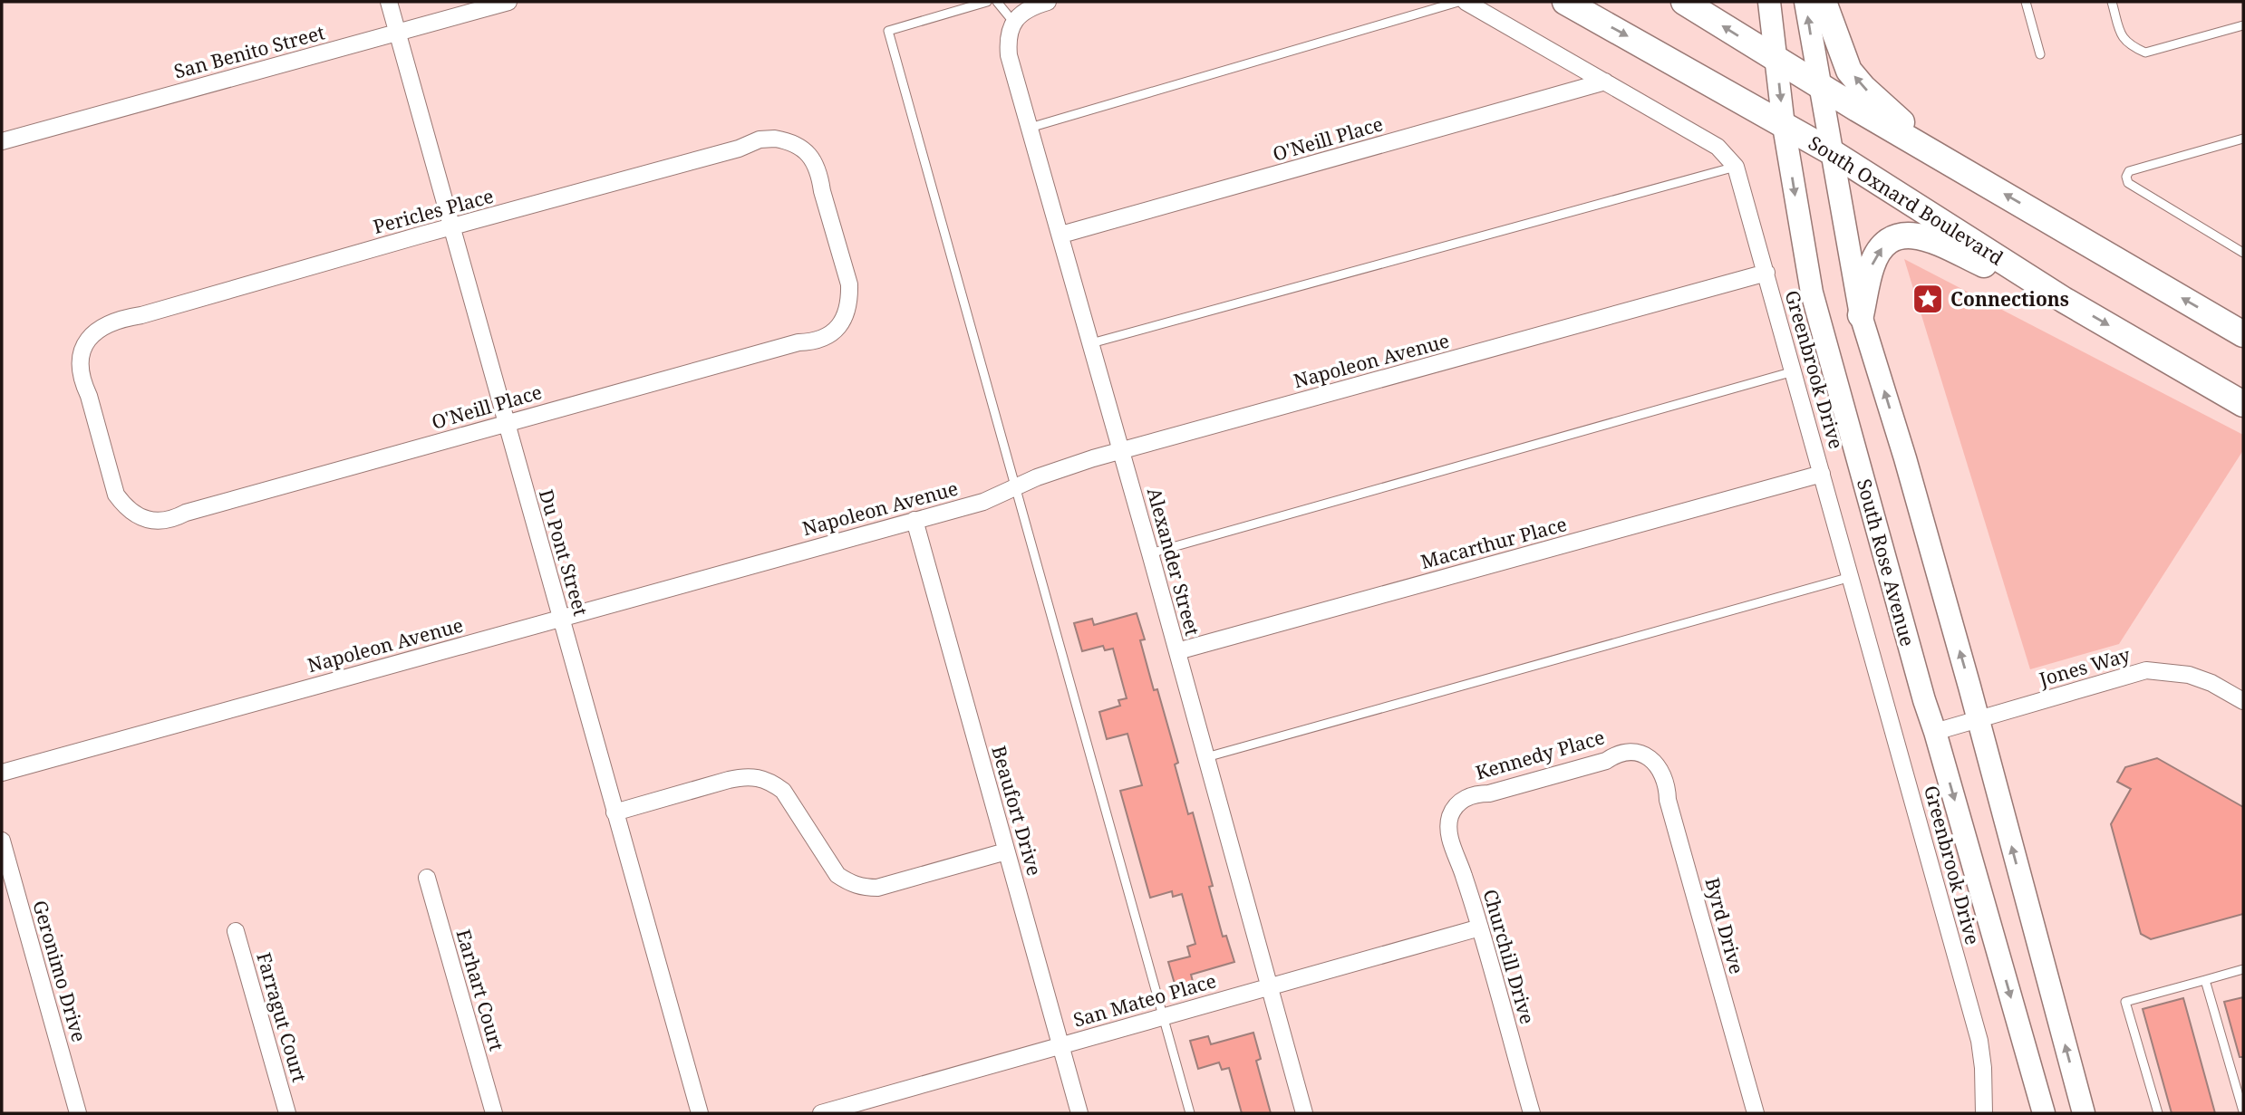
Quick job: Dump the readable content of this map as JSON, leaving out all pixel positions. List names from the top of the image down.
{
  "streets": {
    "main road": ["South Oxnard Boulevard", "South Rose Avenue"],
    "street": [
      "San Benito Street",
      "O'Neill Place",
      "Pericles Place",
      "Napoleon Avenue",
      "Greenbrook Drive",
      "Macarthur Place",
      "Du Pont Street",
      "Alexander Street",
      "Jones Way",
      "Kennedy Place",
      "Beaufort Drive",
      "Byrd Drive",
      "Churchill Drive",
      "Geronimo Drive",
      "Earhart Court",
      "San Mateo Place",
      "Farragut Court"
    ]
  },
  "crossings": [
    ["San Benito Street", "Du Pont Street"],
    ["O'Neill Place", "Pericles Place"],
    ["O'Neill Place", "Greenbrook Drive"],
    ["O'Neill Place", "Du Pont Street"],
    ["O'Neill Place", "Alexander Street"],
    ["South Oxnard Boulevard", "South Rose Avenue"],
    ["Pericles Place", "Du Pont Street"],
    ["Napoleon Avenue", "Greenbrook Drive"],
    ["Napoleon Avenue", "Du Pont Street"],
    ["Napoleon Avenue", "Alexander Street"],
    ["Napoleon Avenue", "Beaufort Drive"],
    ["Greenbrook Drive", "Macarthur Place"],
    ["Macarthur Place", "Alexander Street"],
    ["Alexander Street", "San Mateo Place"],
    ["South Rose Avenue", "Jones Way"],
    ["Kennedy Place", "Byrd Drive"],
    ["Kennedy Place", "Churchill Drive"],
    ["Beaufort Drive", "San Mateo Place"],
    ["Churchill Drive", "San Mateo Place"]
  ],
  "places": {
    "place": ["Connections"]
  }
}
